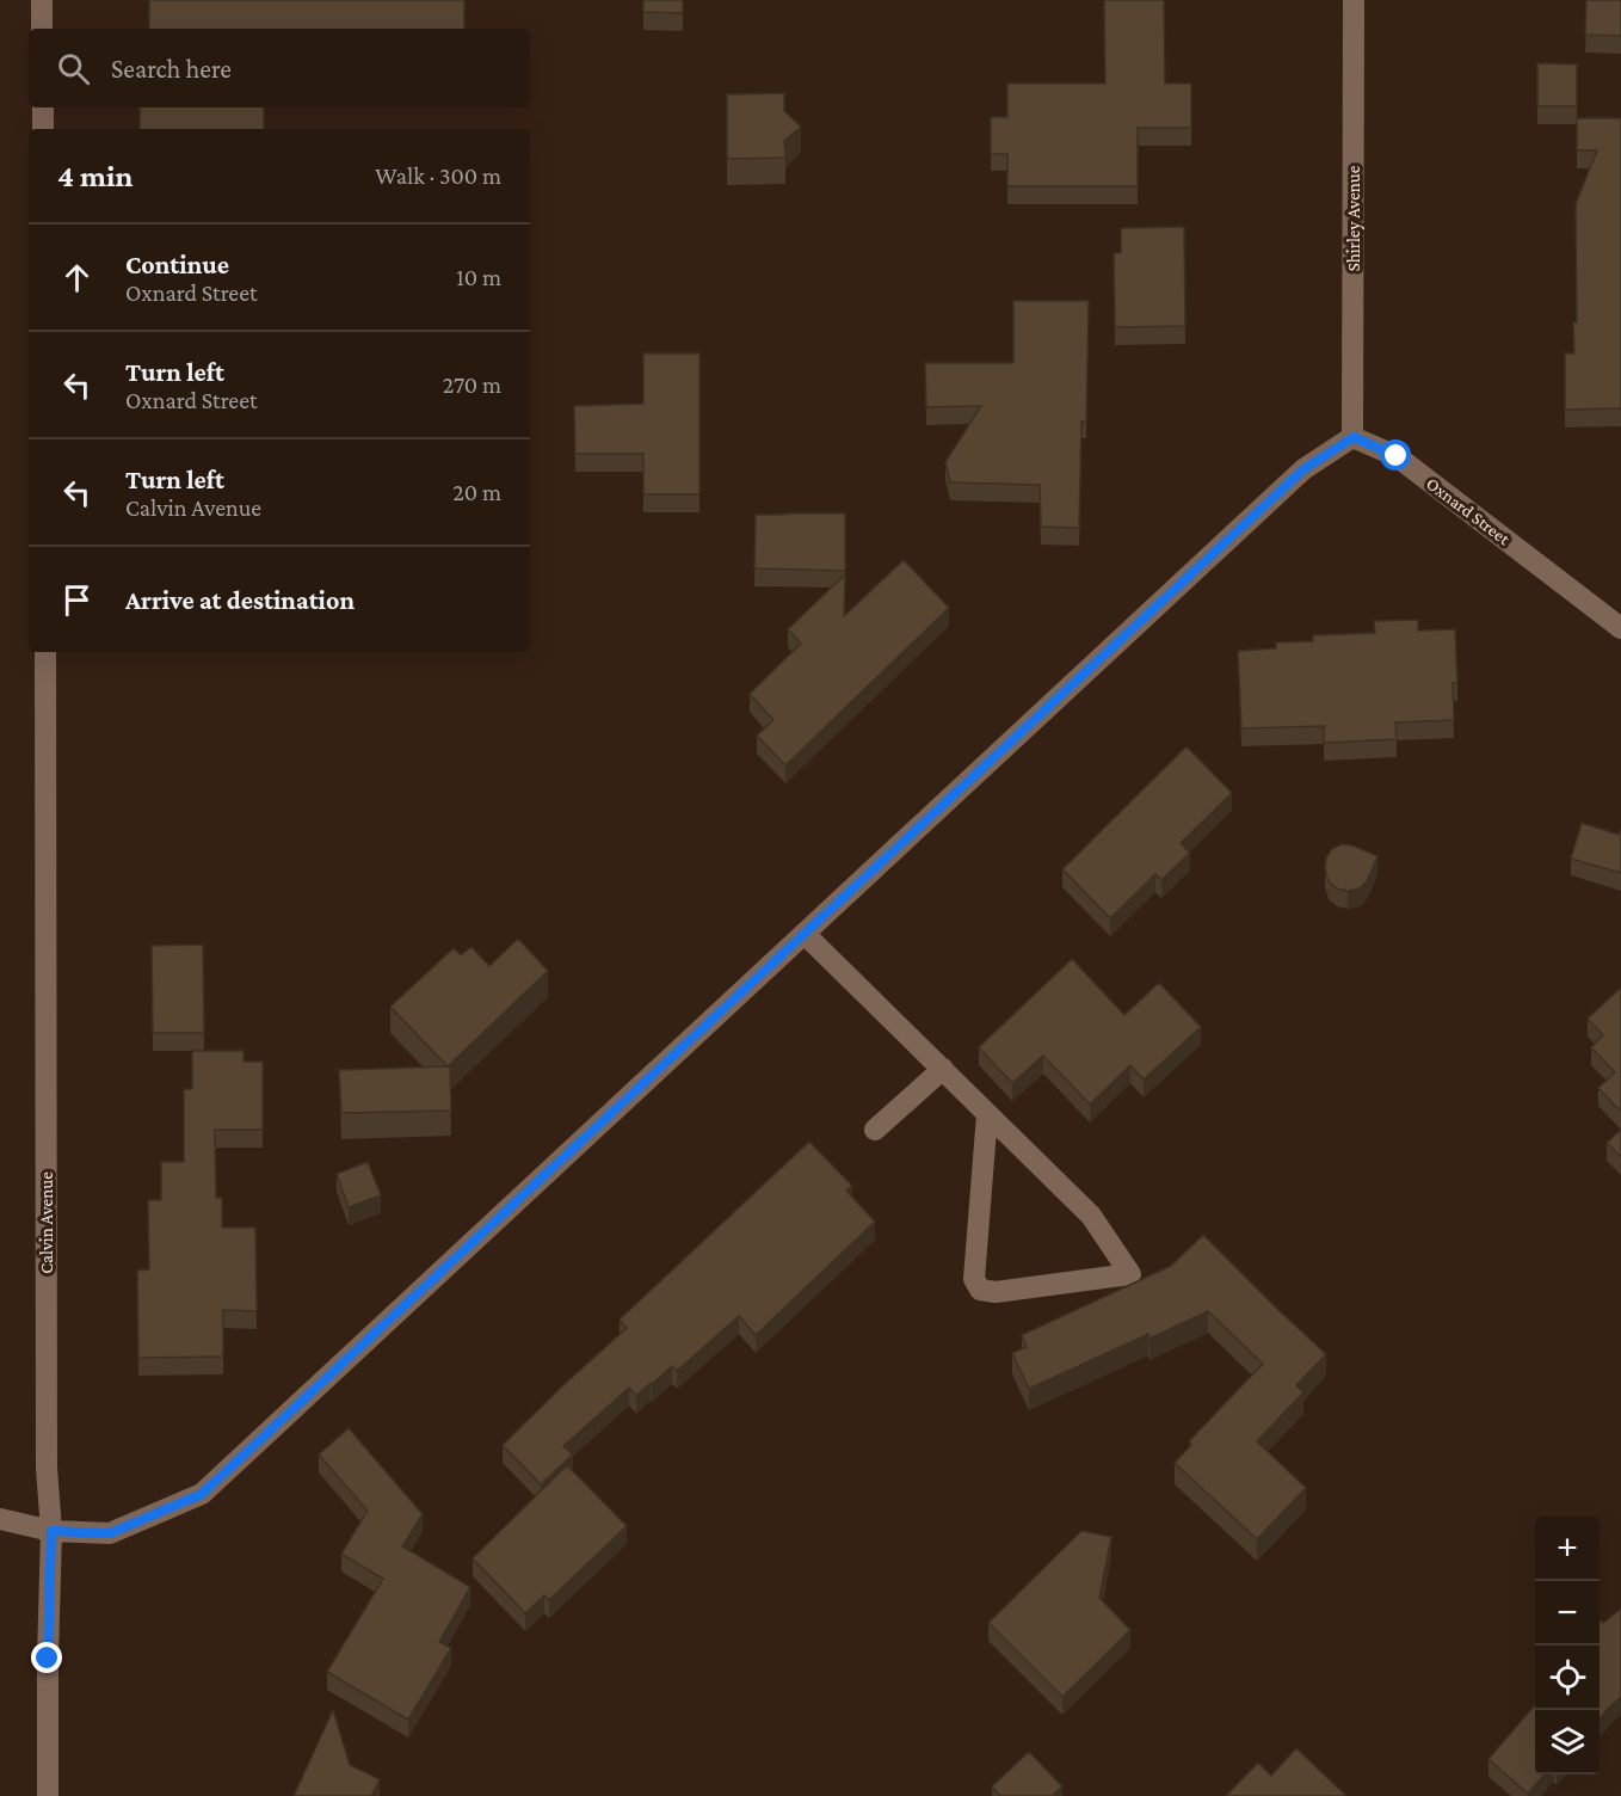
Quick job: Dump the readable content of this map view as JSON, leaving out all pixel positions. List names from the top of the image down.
{
  "streets": {
    "street": ["Shirley Avenue", "Oxnard Street", "Calvin Avenue"]
  },
  "crossings": [
    ["Shirley Avenue", "Oxnard Street"]
  ],
  "page": {
    "search": "Search here",
    "heading": ["4 min", "Walk · 300 m"],
    "list": [
      ["Continue", "Oxnard Street", "10 m"],
      ["Turn left", "Oxnard Street", "270 m"],
      ["Turn left", "Calvin Avenue", "20 m"],
      "Arrive at destination"
    ],
    "map_buttons": ["+", "−"]
  }
}
